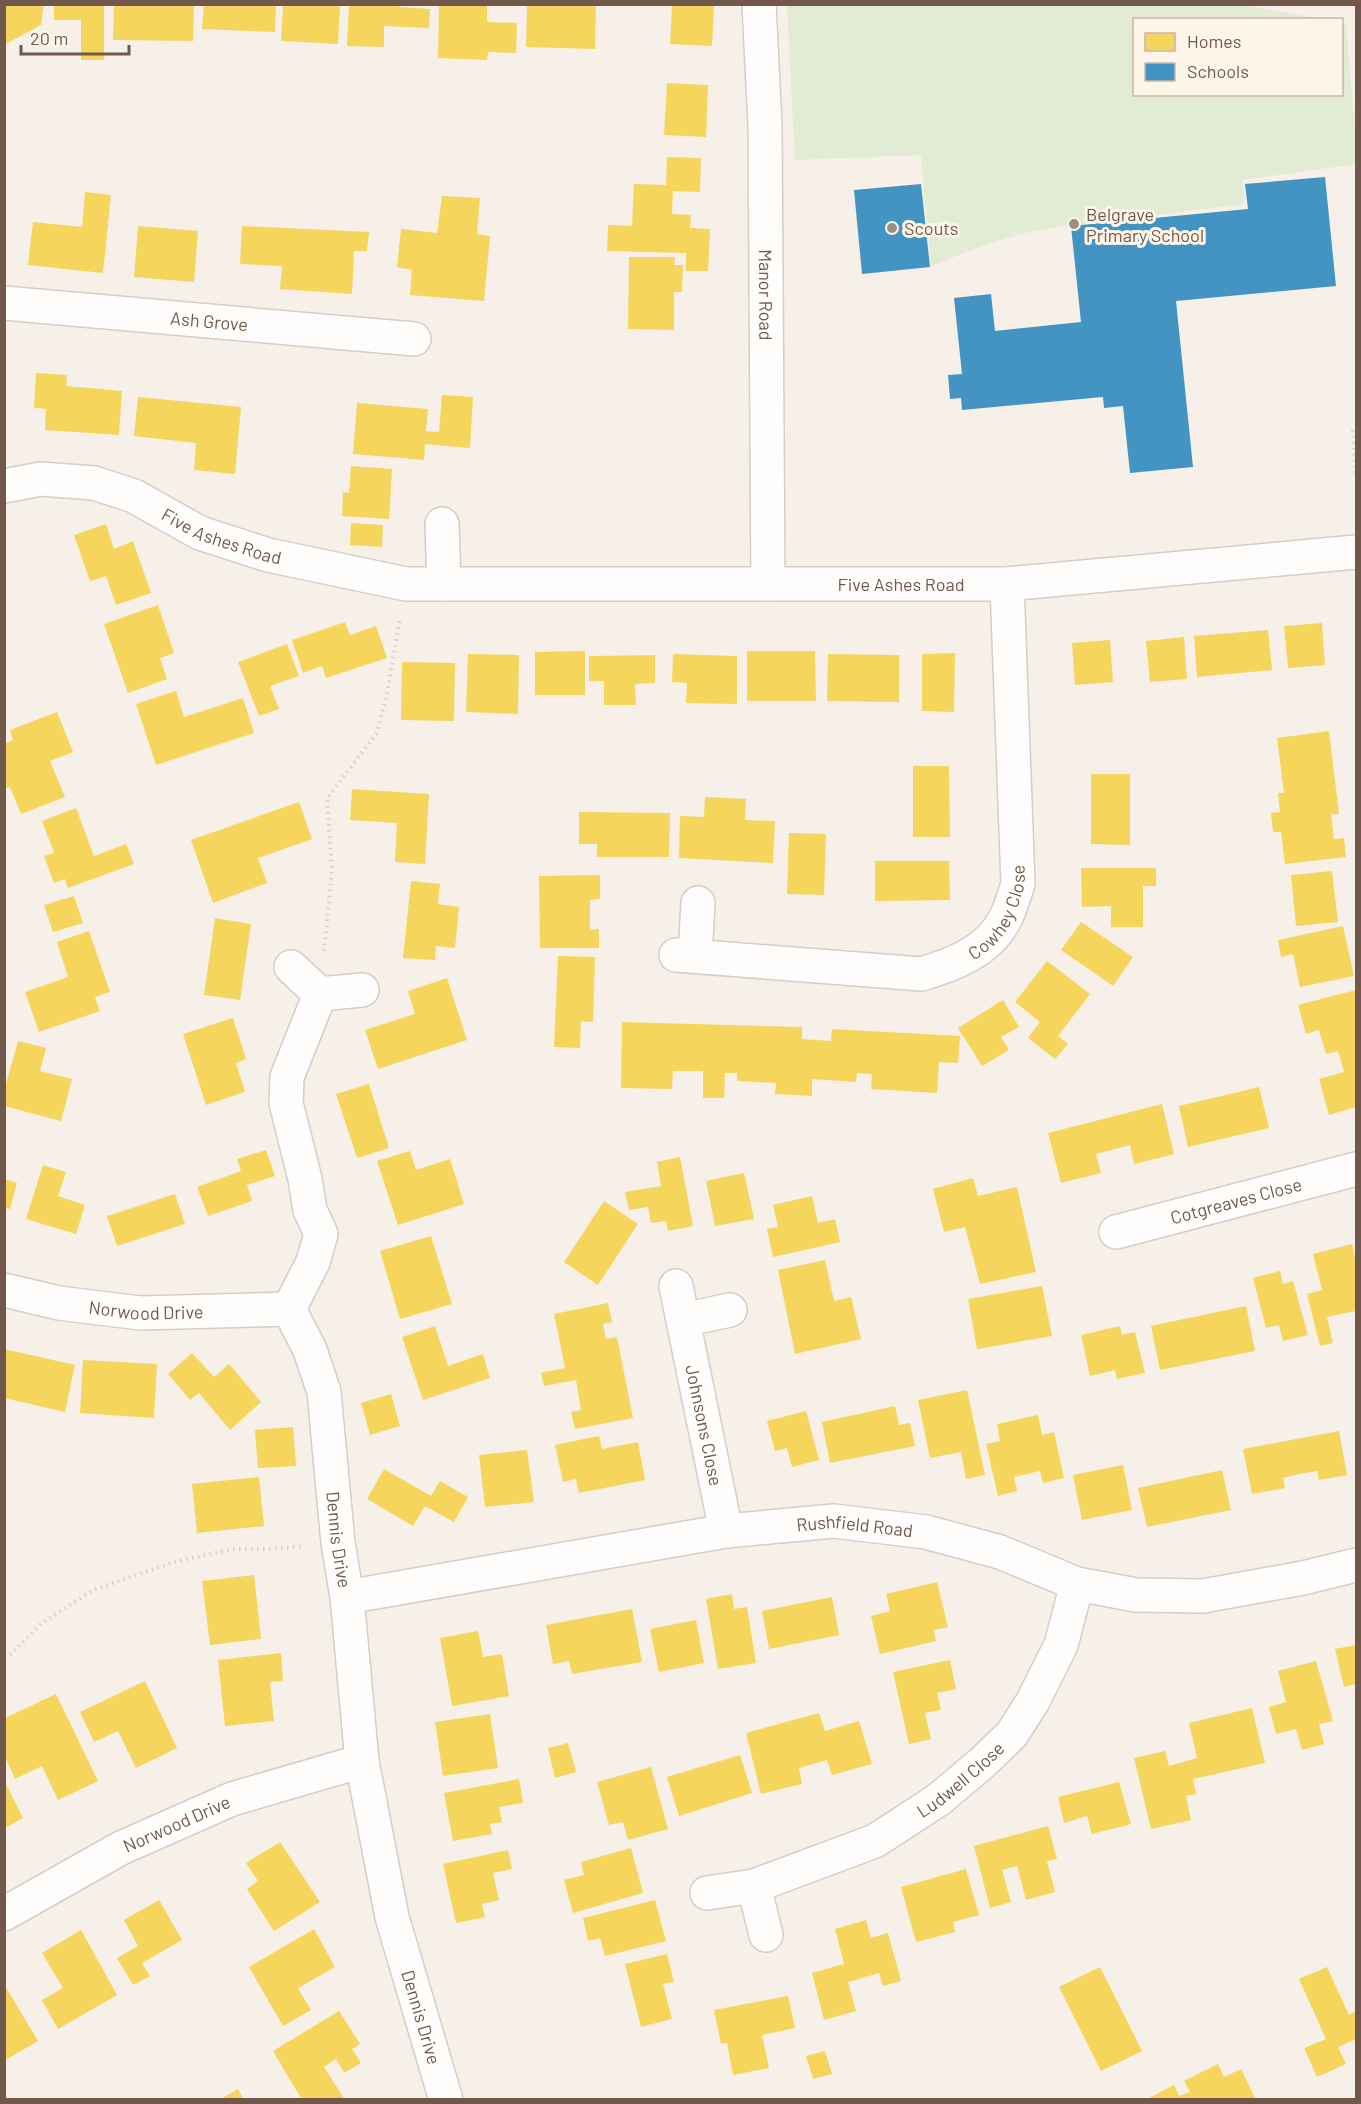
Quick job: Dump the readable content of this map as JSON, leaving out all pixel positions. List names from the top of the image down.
{
  "streets": {
    "street": [
      "Manor Road",
      "Ash Grove",
      "Five Ashes Road",
      "Cowhey Close",
      "Cotgreaves Close",
      "Norwood Drive",
      "Johnsons Close",
      "Rushfield Road",
      "Dennis Drive",
      "Ludwell Close"
    ]
  },
  "crossings": [
    ["Manor Road", "Five Ashes Road"],
    ["Five Ashes Road", "Cowhey Close"],
    ["Norwood Drive", "Dennis Drive"],
    ["Johnsons Close", "Rushfield Road"],
    ["Rushfield Road", "Dennis Drive"],
    ["Rushfield Road", "Ludwell Close"]
  ],
  "places": ["Belgrave Primary School", "Scouts"],
  "legend": ["Homes", "Schools"],
  "scale_bar": "20 m"
}
